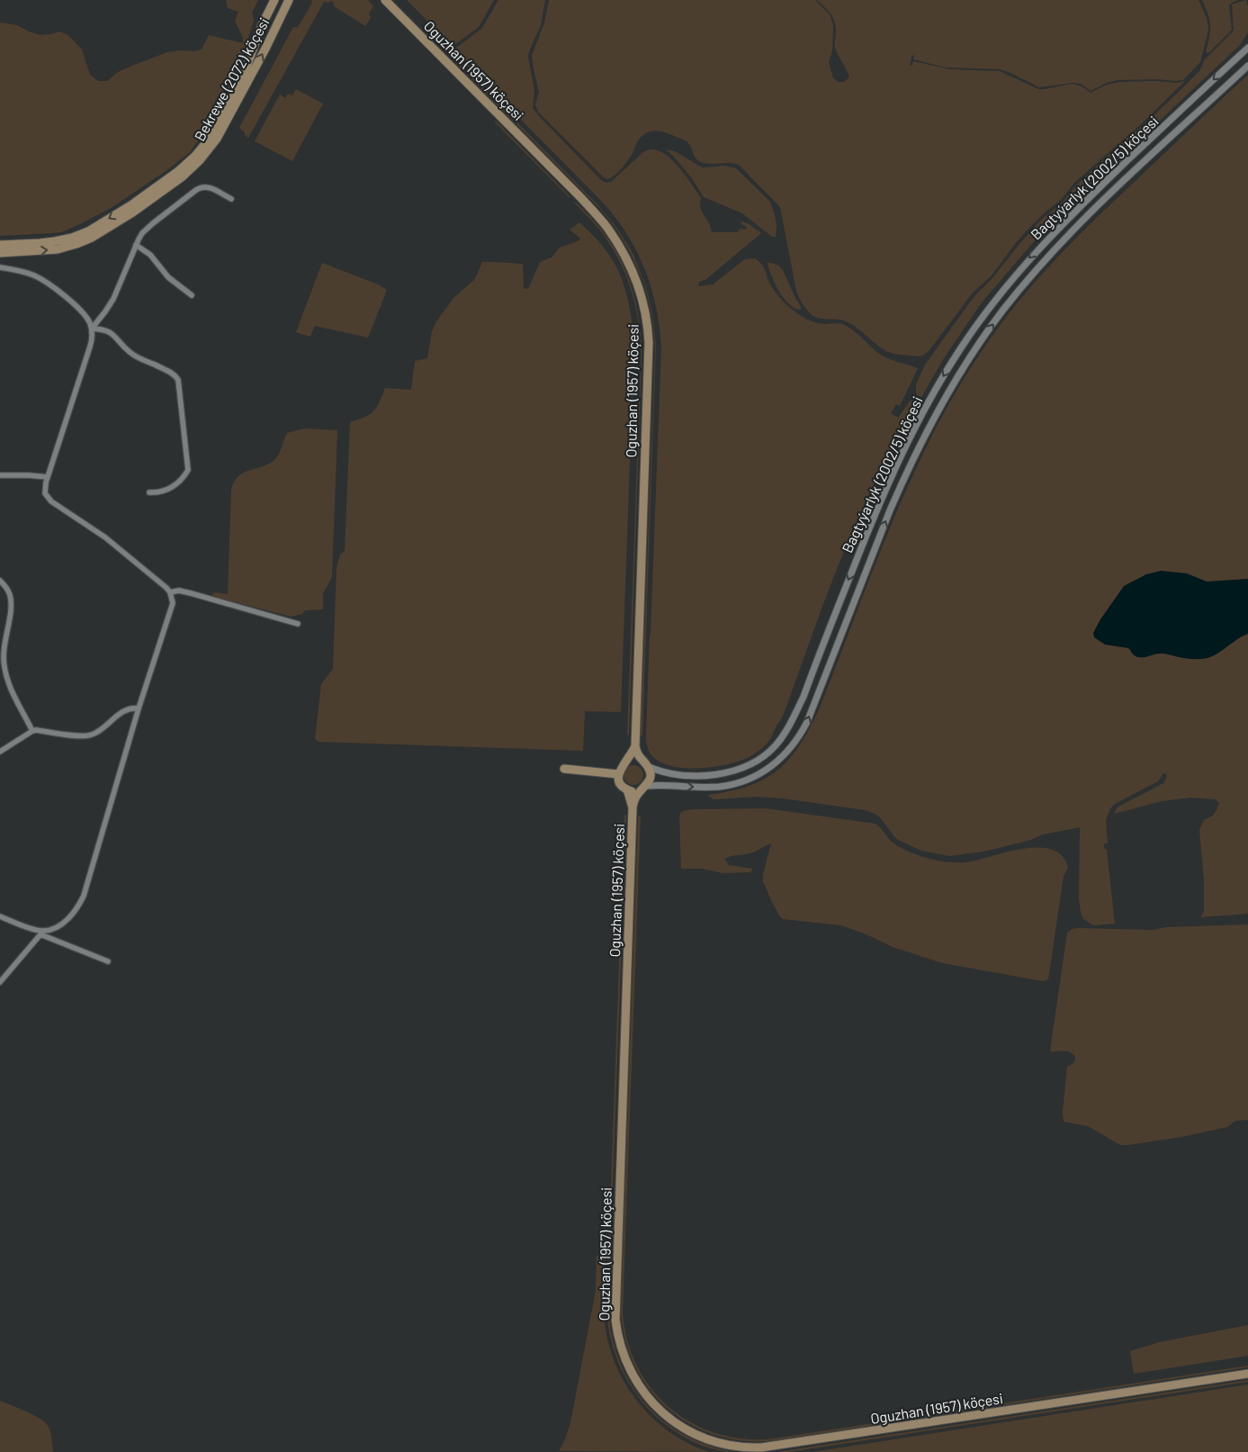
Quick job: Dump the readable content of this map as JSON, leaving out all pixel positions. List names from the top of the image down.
{
  "streets": {
    "main road": ["Oguzhan (1957) köçesi", "Bekrewe (2072) köçesi"],
    "street": ["Bagtyýarlyk (2002/5) köçesi"]
  },
  "crossings": [
    ["Oguzhan (1957) köçesi", "Bagtyýarlyk (2002/5) köçesi"]
  ]
}
